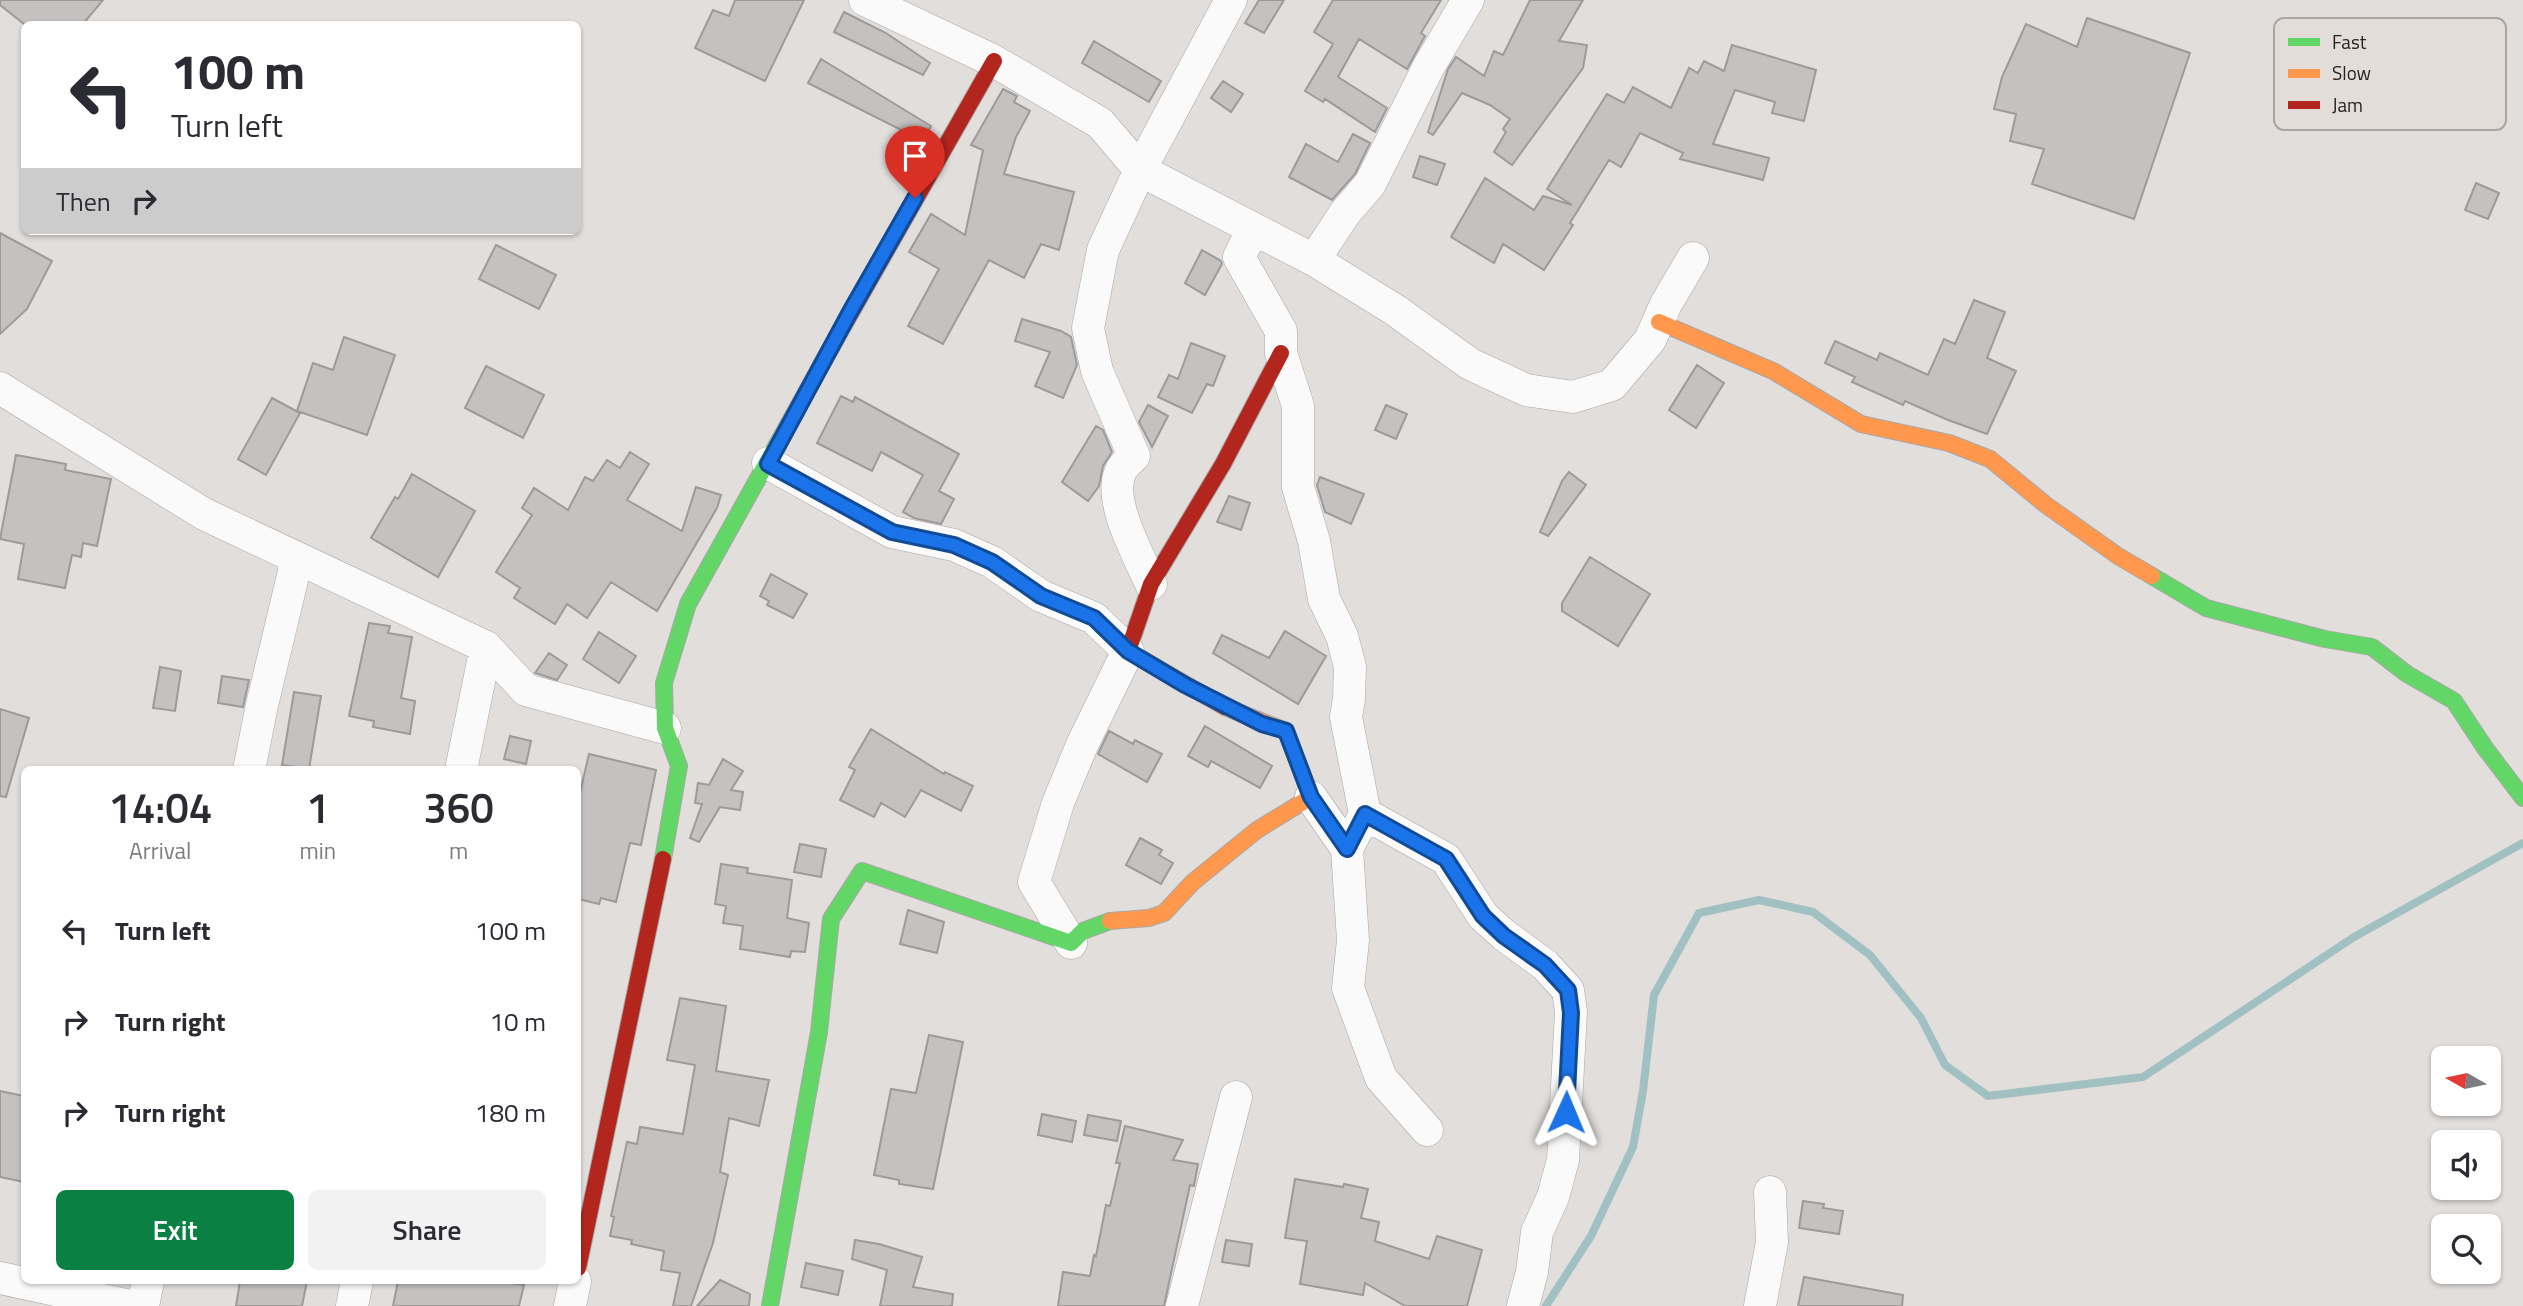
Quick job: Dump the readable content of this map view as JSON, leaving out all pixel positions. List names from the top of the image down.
{
  "legend": ["Fast", "Slow", "Jam"],
  "north": "left",
  "page": {
    "turn": ["100 m", "Turn left"],
    "then": "Then",
    "eta": [
      "14:04",
      "Arrival",
      "1",
      "min",
      "360",
      "m"
    ],
    "list": [
      {
        "name": "Turn left",
        "value": "100 m"
      },
      {
        "name": "Turn right",
        "value": "10 m"
      },
      {
        "name": "Turn right",
        "value": "180 m"
      }
    ],
    "buttons": ["Exit", "Share"]
  }
}
